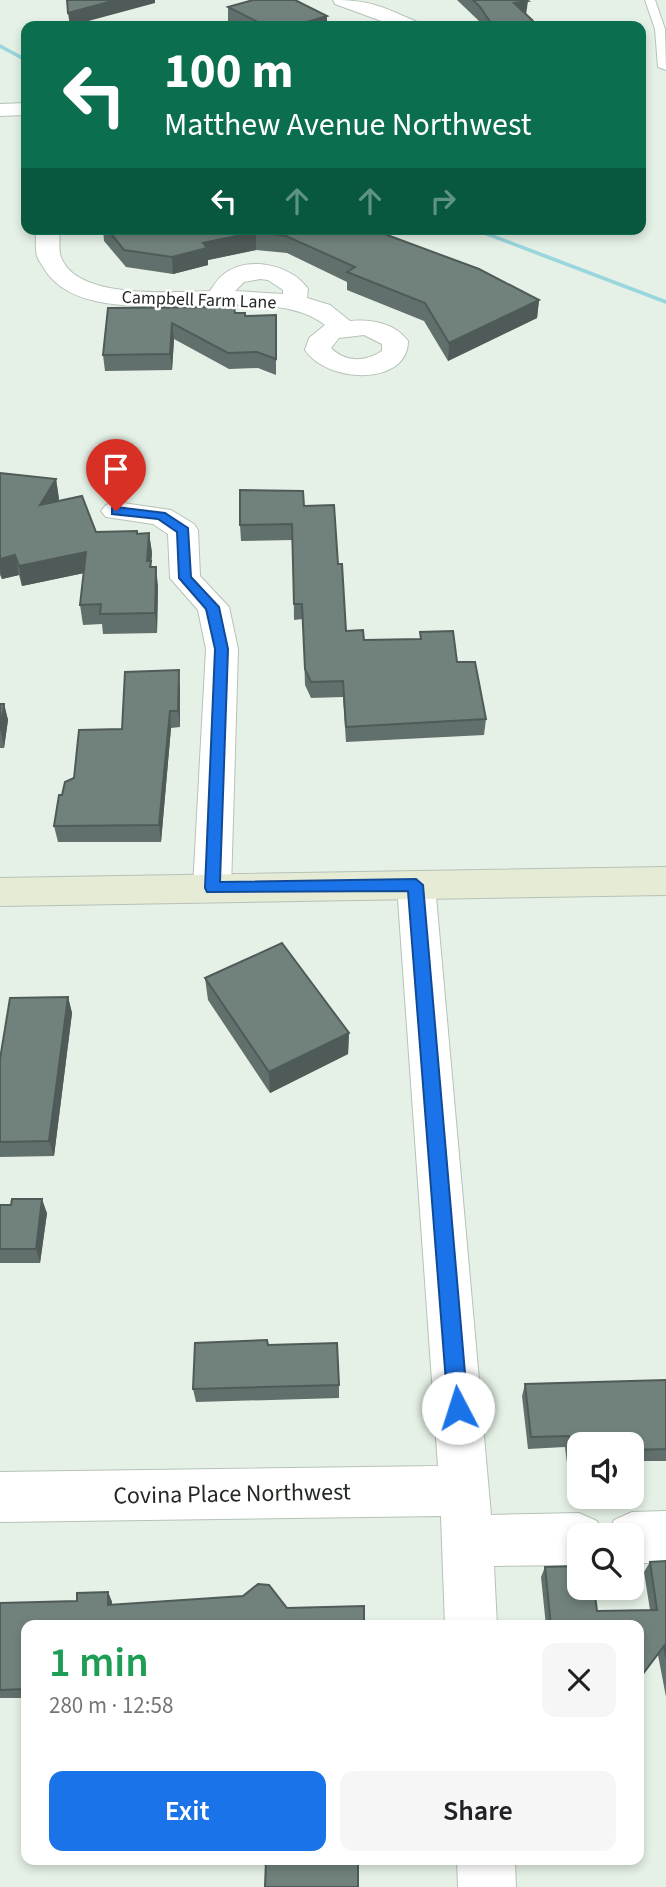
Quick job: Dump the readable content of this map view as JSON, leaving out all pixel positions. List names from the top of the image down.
{
  "streets": {
    "street": ["Campbell Farm Lane", "Covina Place Northwest"]
  },
  "page": {
    "turn": ["100 m", "Matthew Avenue Northwest"],
    "heading": ["1 min", "280 m · 12:58"],
    "buttons": ["Exit", "Share"]
  }
}
